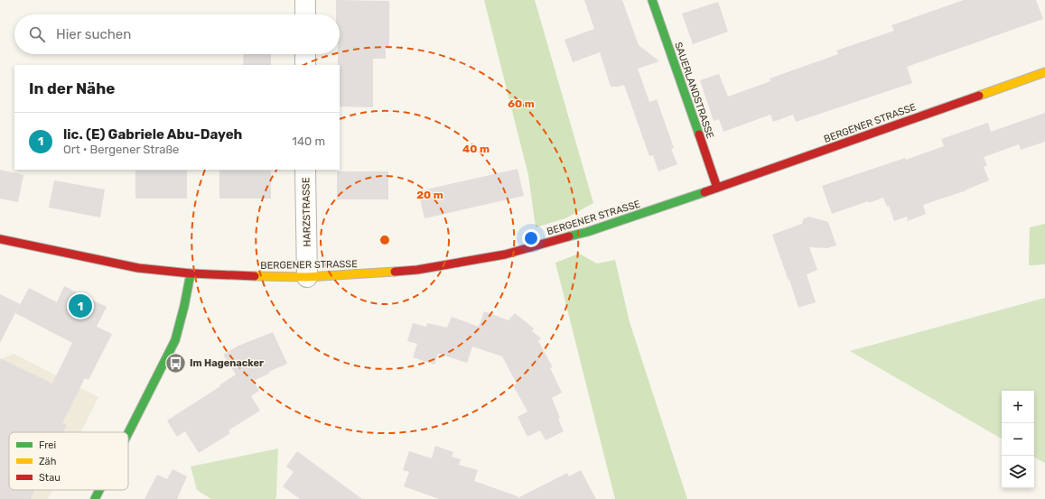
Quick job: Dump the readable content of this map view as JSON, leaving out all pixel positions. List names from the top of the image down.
{
  "streets": {
    "street": ["SAUERLANDSTRASSE", "BERGENER STRASSE", "HARZSTRASSE"]
  },
  "crossings": [
    ["SAUERLANDSTRASSE", "BERGENER STRASSE"],
    ["BERGENER STRASSE", "HARZSTRASSE"]
  ],
  "places": {
    "bus stop": ["Im Hagenacker"]
  },
  "legend": ["Frei", "Zäh", "Stau"],
  "page": {
    "search": "Hier suchen",
    "heading": "In der Nähe",
    "list": [
      {
        "mark": "1",
        "name": "lic. (E) Gabriele Abu-Dayeh",
        "note": "Ort · Bergener Straße",
        "value": "140 m"
      }
    ],
    "pins": "1",
    "map_buttons": ["+", "−"]
  },
  "rings": ["60 m", "40 m", "20 m"]
}
